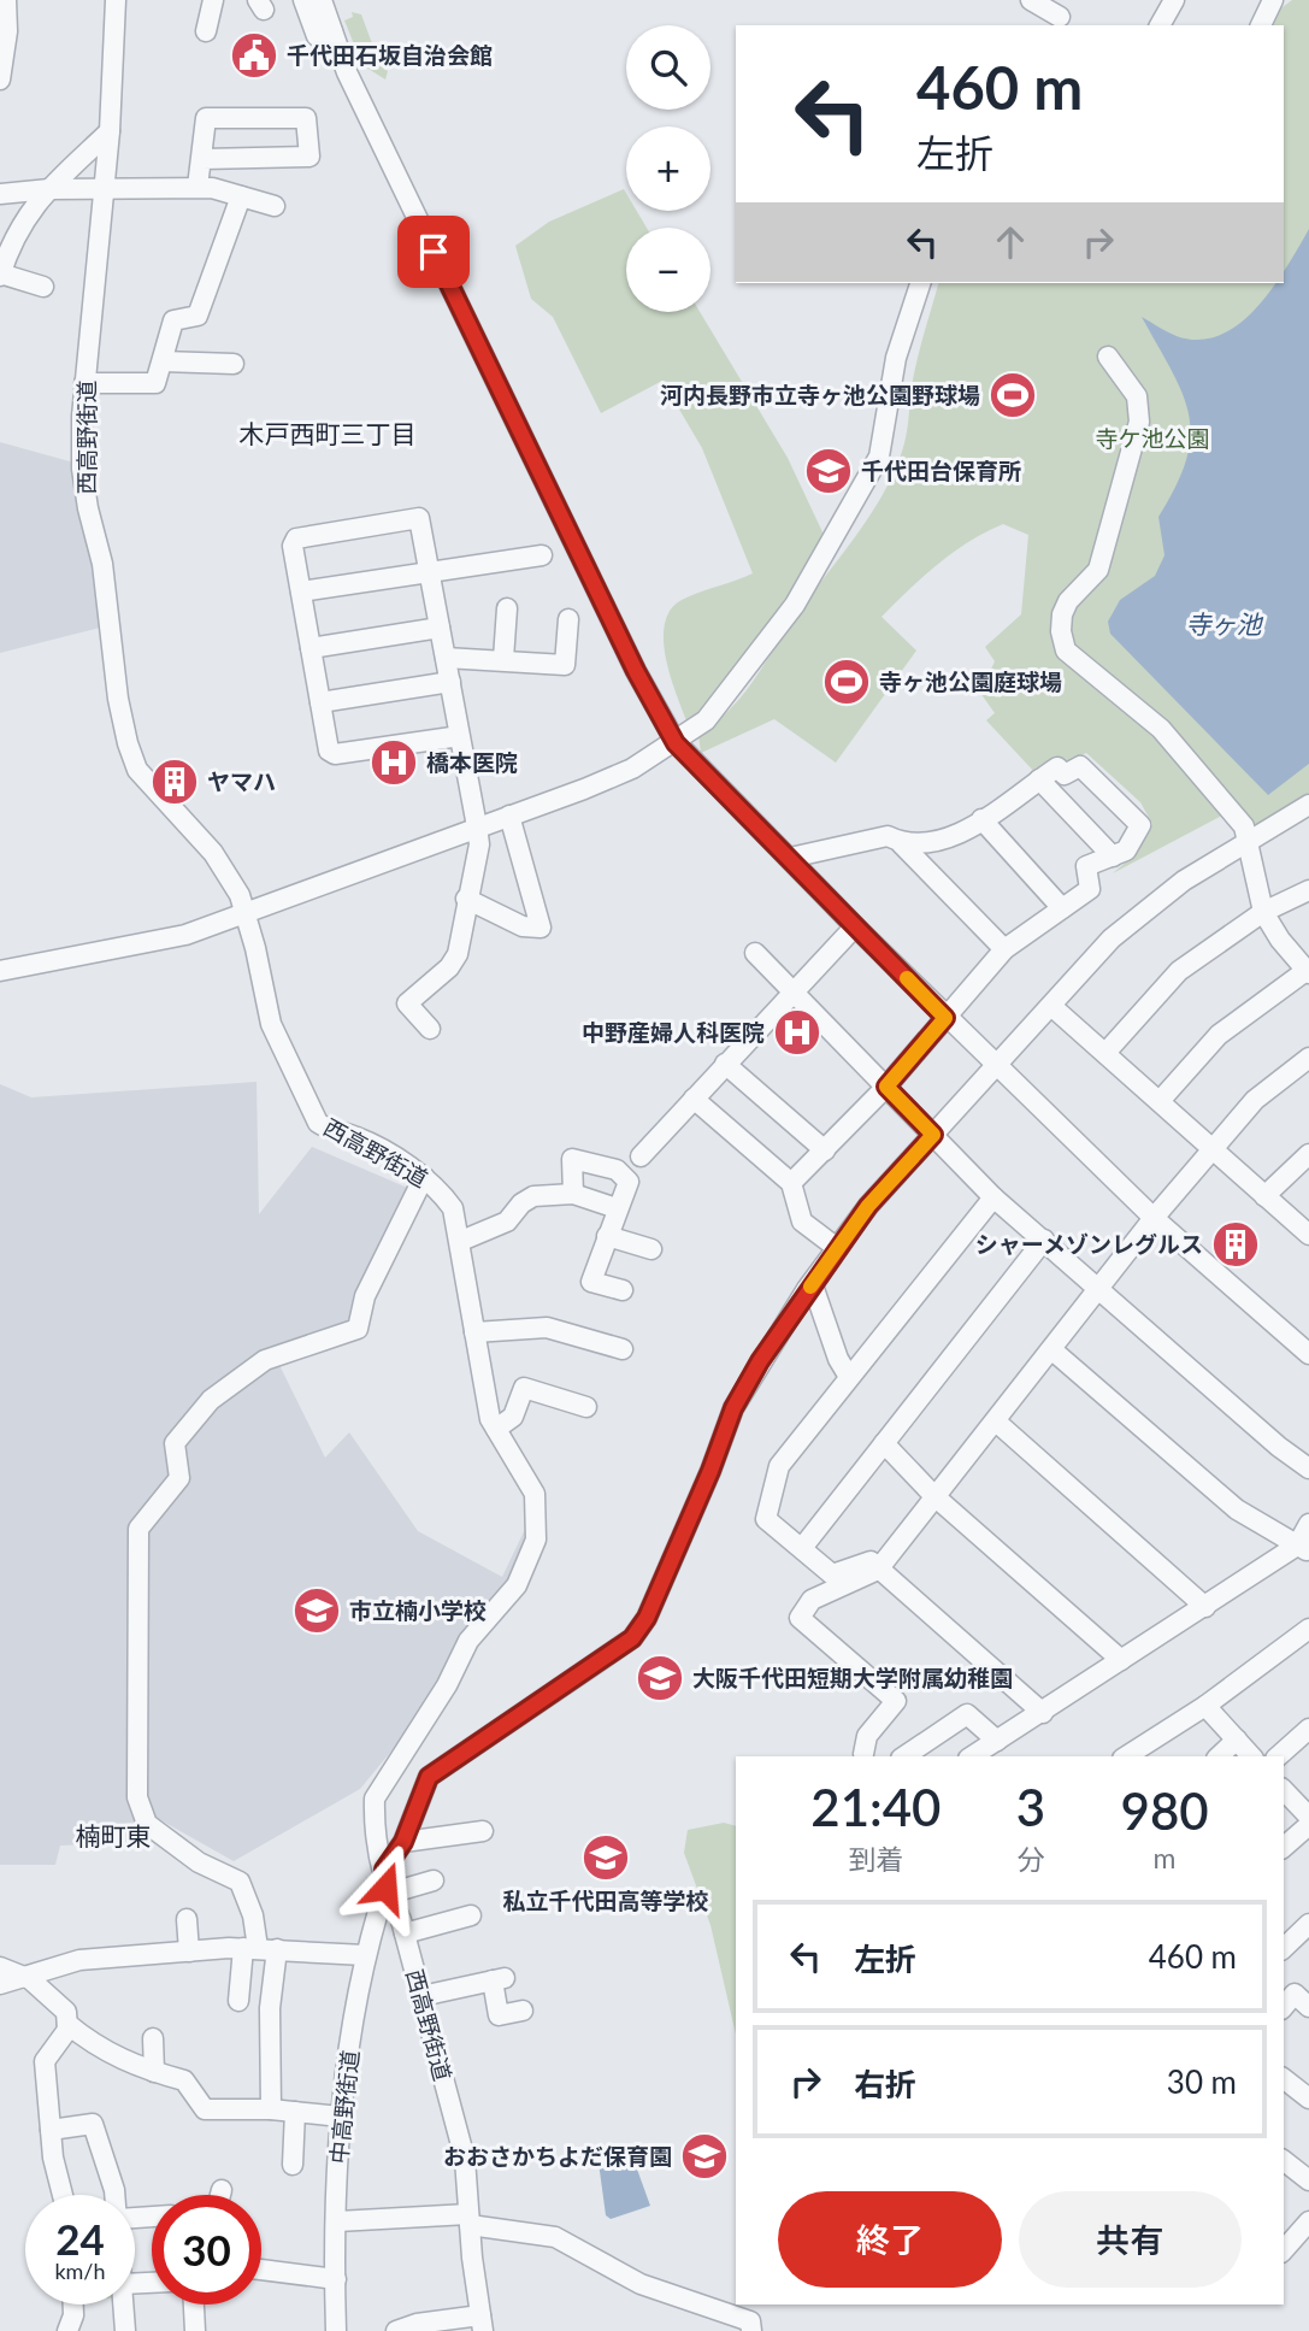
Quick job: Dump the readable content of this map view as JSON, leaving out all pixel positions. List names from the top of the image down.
{
  "streets": {
    "street": ["西高野街道", "中高野街道"]
  },
  "crossings": [
    ["西高野街道", "中高野街道"]
  ],
  "districts": ["木戸西町三丁目", "楠町東"],
  "water": ["寺ヶ池"],
  "parks": ["寺ケ池公園"],
  "places": {
    "public building": ["千代田石坂自治会館"],
    "sports": ["河内長野市立寺ヶ池公園野球場", "寺ヶ池公園庭球場"],
    "school or university": [
      "千代田台保育所",
      "市立楠小学校",
      "大阪千代田短期大学附属幼稚園",
      "私立千代田高等学校",
      "おおさかちよだ保育園"
    ],
    "hospital": ["橋本医院", "中野産婦人科医院"],
    "building": ["ヤマハ", "シャーメゾンレグルス"]
  },
  "page": {
    "map_buttons": ["+", "−"],
    "turn": ["460 m", "左折"],
    "eta": [
      "21:40",
      "到着",
      "3",
      "分",
      "980",
      "m"
    ],
    "list": [
      {
        "name": "左折",
        "value": "460 m"
      },
      {
        "name": "右折",
        "value": "30 m"
      }
    ],
    "buttons": ["終了", "共有"],
    "speed": "24 km/h",
    "limit": "30"
  }
}
